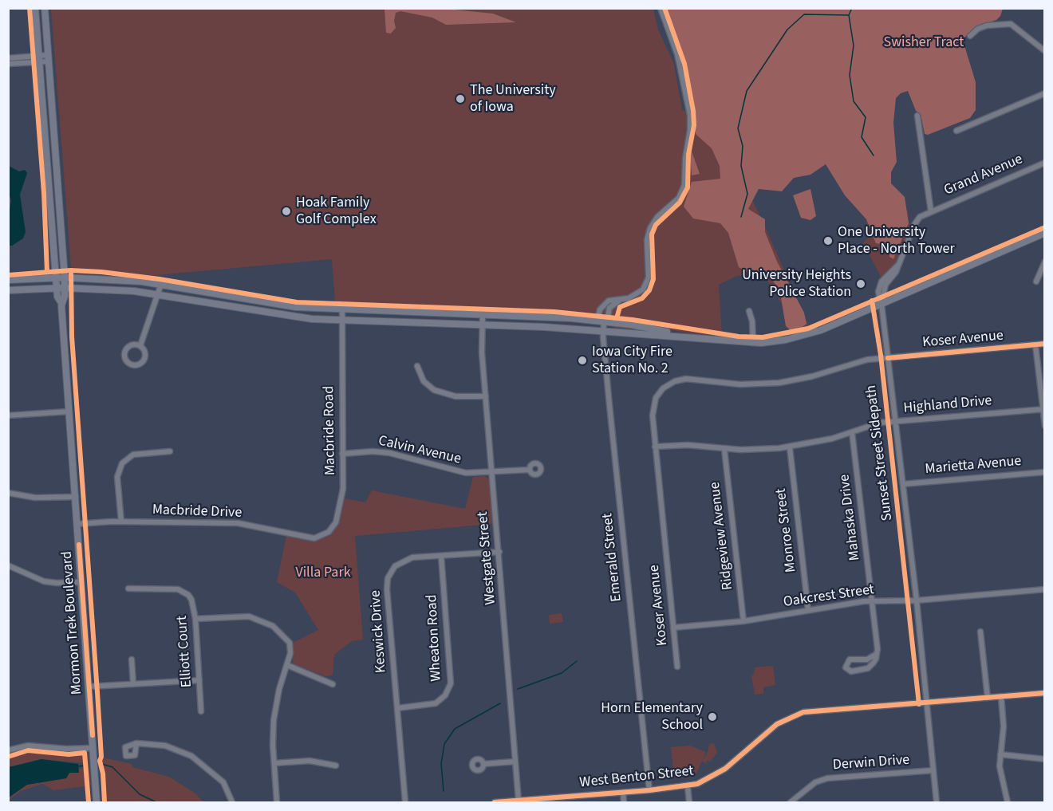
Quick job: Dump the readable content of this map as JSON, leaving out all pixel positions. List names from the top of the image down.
{
  "streets": {
    "main road": ["Mormon Trek Boulevard"],
    "street": [
      "Grand Avenue",
      "Koser Avenue",
      "Highland Drive",
      "Macbride Road",
      "Calvin Avenue",
      "Marietta Avenue",
      "Macbride Drive",
      "Mahaska Drive",
      "Monroe Street",
      "Ridgeview Avenue",
      "Emerald Street",
      "Westgate Street",
      "Oakcrest Street",
      "Keswick Drive",
      "Wheaton Road",
      "Elliott Court",
      "Derwin Drive",
      "West Benton Street"
    ],
    "cycle path": ["Sunset Street Sidepath"]
  },
  "crossings": [
    ["Koser Avenue", "Highland Drive"],
    ["Koser Avenue", "Oakcrest Street"],
    ["Highland Drive", "Mahaska Drive"],
    ["Highland Drive", "Monroe Street"],
    ["Highland Drive", "Ridgeview Avenue"],
    ["Macbride Road", "Calvin Avenue"],
    ["Macbride Road", "Macbride Drive"],
    ["Calvin Avenue", "Westgate Street"],
    ["Macbride Drive", "Mormon Trek Boulevard"],
    ["Mahaska Drive", "Oakcrest Street"],
    ["Monroe Street", "Oakcrest Street"],
    ["Ridgeview Avenue", "Oakcrest Street"],
    ["Emerald Street", "West Benton Street"],
    ["Westgate Street", "Keswick Drive"],
    ["Westgate Street", "West Benton Street"],
    ["Keswick Drive", "Wheaton Road"]
  ],
  "parks": ["Swisher Tract", "Villa Park"],
  "places": [
    "The University of Iowa",
    "Hoak Family Golf Complex",
    "One University Place - North Tower",
    "University Heights Police Station",
    "Iowa City Fire Station No. 2",
    "Horn Elementary School"
  ]
}
